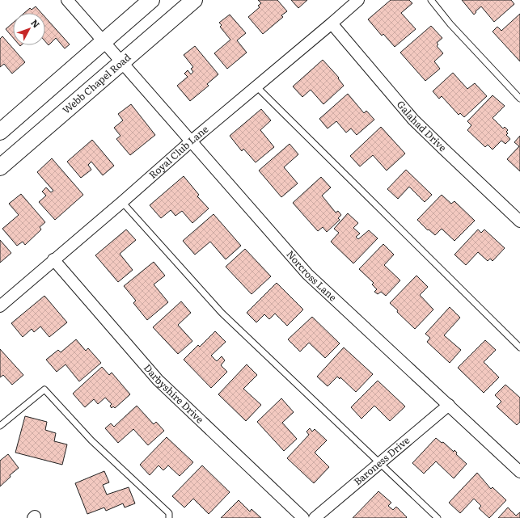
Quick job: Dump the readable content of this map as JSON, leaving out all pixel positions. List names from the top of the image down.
{
  "streets": {
    "main road": ["Webb Chapel Road"],
    "street": [
      "Galahad Drive",
      "Royal Club Lane",
      "Norcross Lane",
      "Darbyshire Drive",
      "Baroness Drive"
    ]
  },
  "crossings": [
    ["Webb Chapel Road", "Norcross Lane"],
    ["Galahad Drive", "Royal Club Lane"],
    ["Royal Club Lane", "Norcross Lane"],
    ["Royal Club Lane", "Darbyshire Drive"],
    ["Norcross Lane", "Baroness Drive"]
  ],
  "north": "top right"
}
